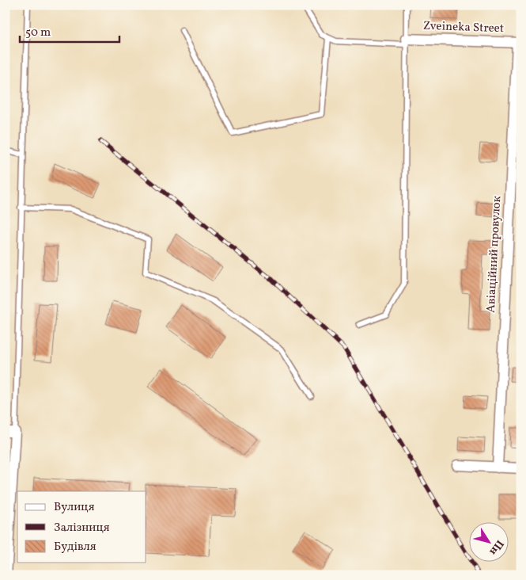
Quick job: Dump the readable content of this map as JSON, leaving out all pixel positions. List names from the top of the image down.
{
  "streets": {
    "street": ["Zveineka Street", "Авіаційний провулок"]
  },
  "crossings": [
    ["Zveineka Street", "Авіаційний провулок"]
  ],
  "legend": ["Вулиця", "Залізниця", "Будівля"],
  "scale_bar": "50 m",
  "north": "bottom right"
}
